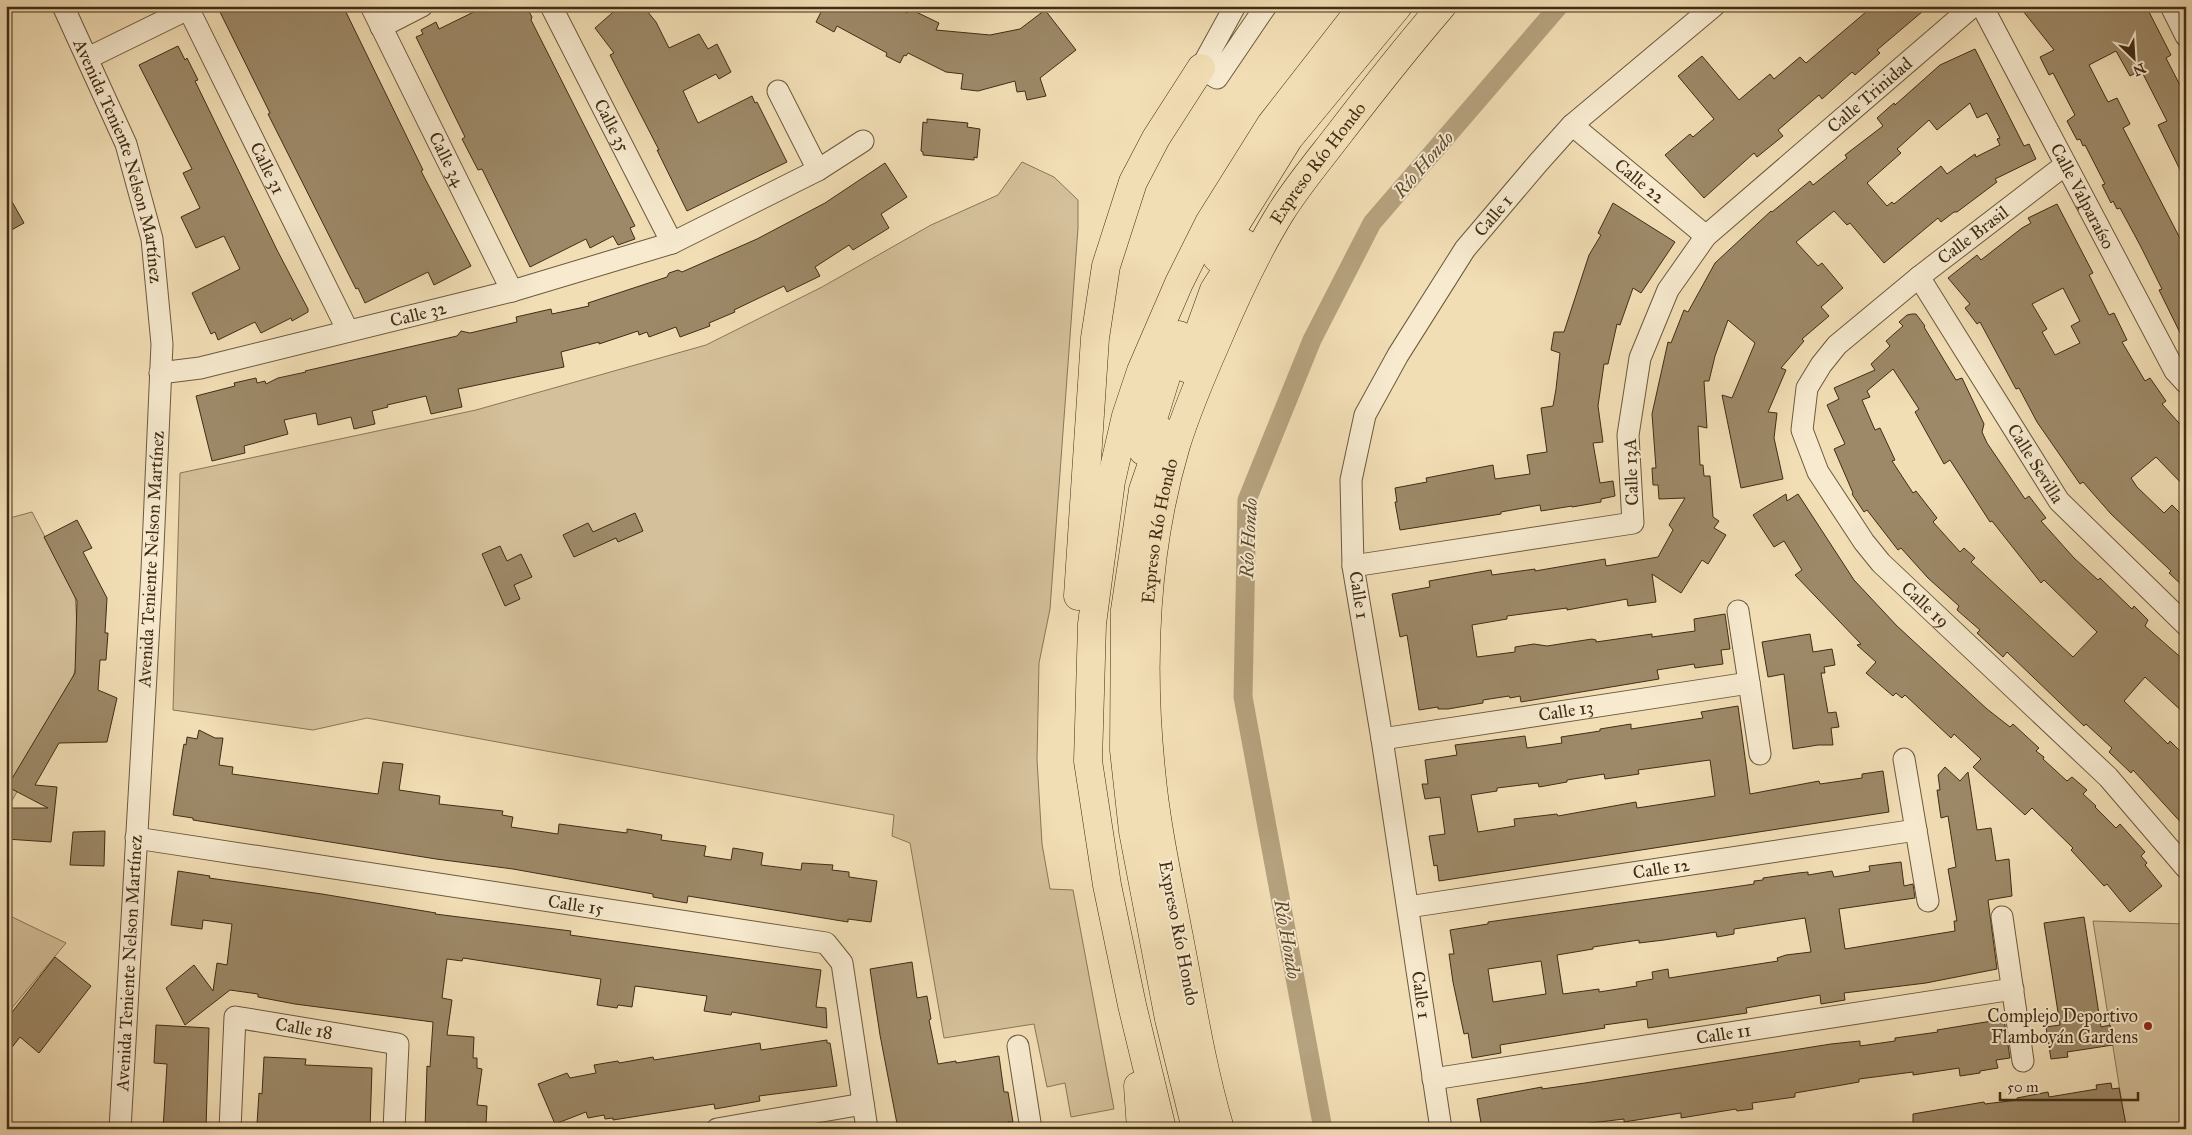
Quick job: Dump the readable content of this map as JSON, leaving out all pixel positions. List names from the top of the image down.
{
  "streets": {
    "highway": ["Expreso Río Hondo"],
    "street": [
      "Calle Trinidad",
      "Calle 35",
      "Calle 34",
      "Avenida Teniente Nelson Martínez",
      "Calle 31",
      "Calle 22",
      "Calle Valparaíso",
      "Calle 1",
      "Calle Brasil",
      "Calle 32",
      "Calle Sevilla",
      "Calle 13A",
      "Calle 19",
      "Calle 13",
      "Calle 12",
      "Calle 15",
      "Calle 18",
      "Calle 11"
    ]
  },
  "crossings": [
    ["Calle Trinidad", "Calle 13A"],
    ["Calle 35", "Calle 32"],
    ["Calle 34", "Calle 32"],
    ["Avenida Teniente Nelson Martínez", "Calle 32"],
    ["Avenida Teniente Nelson Martínez", "Calle 15"],
    ["Calle 31", "Calle 32"],
    ["Calle 22", "Calle 1"],
    ["Calle 22", "Calle 13A"],
    ["Calle Valparaíso", "Calle Brasil"],
    ["Calle 1", "Calle 13A"],
    ["Calle 1", "Calle 13"],
    ["Calle 1", "Calle 12"],
    ["Calle 1", "Calle 11"],
    ["Calle Brasil", "Calle Sevilla"],
    ["Calle Brasil", "Calle 19"]
  ],
  "water": ["Río Hondo"],
  "places": ["Complejo Deportivo Flamboyán Gardens"],
  "scale_bar": "50 m",
  "north": "bottom right"
}
